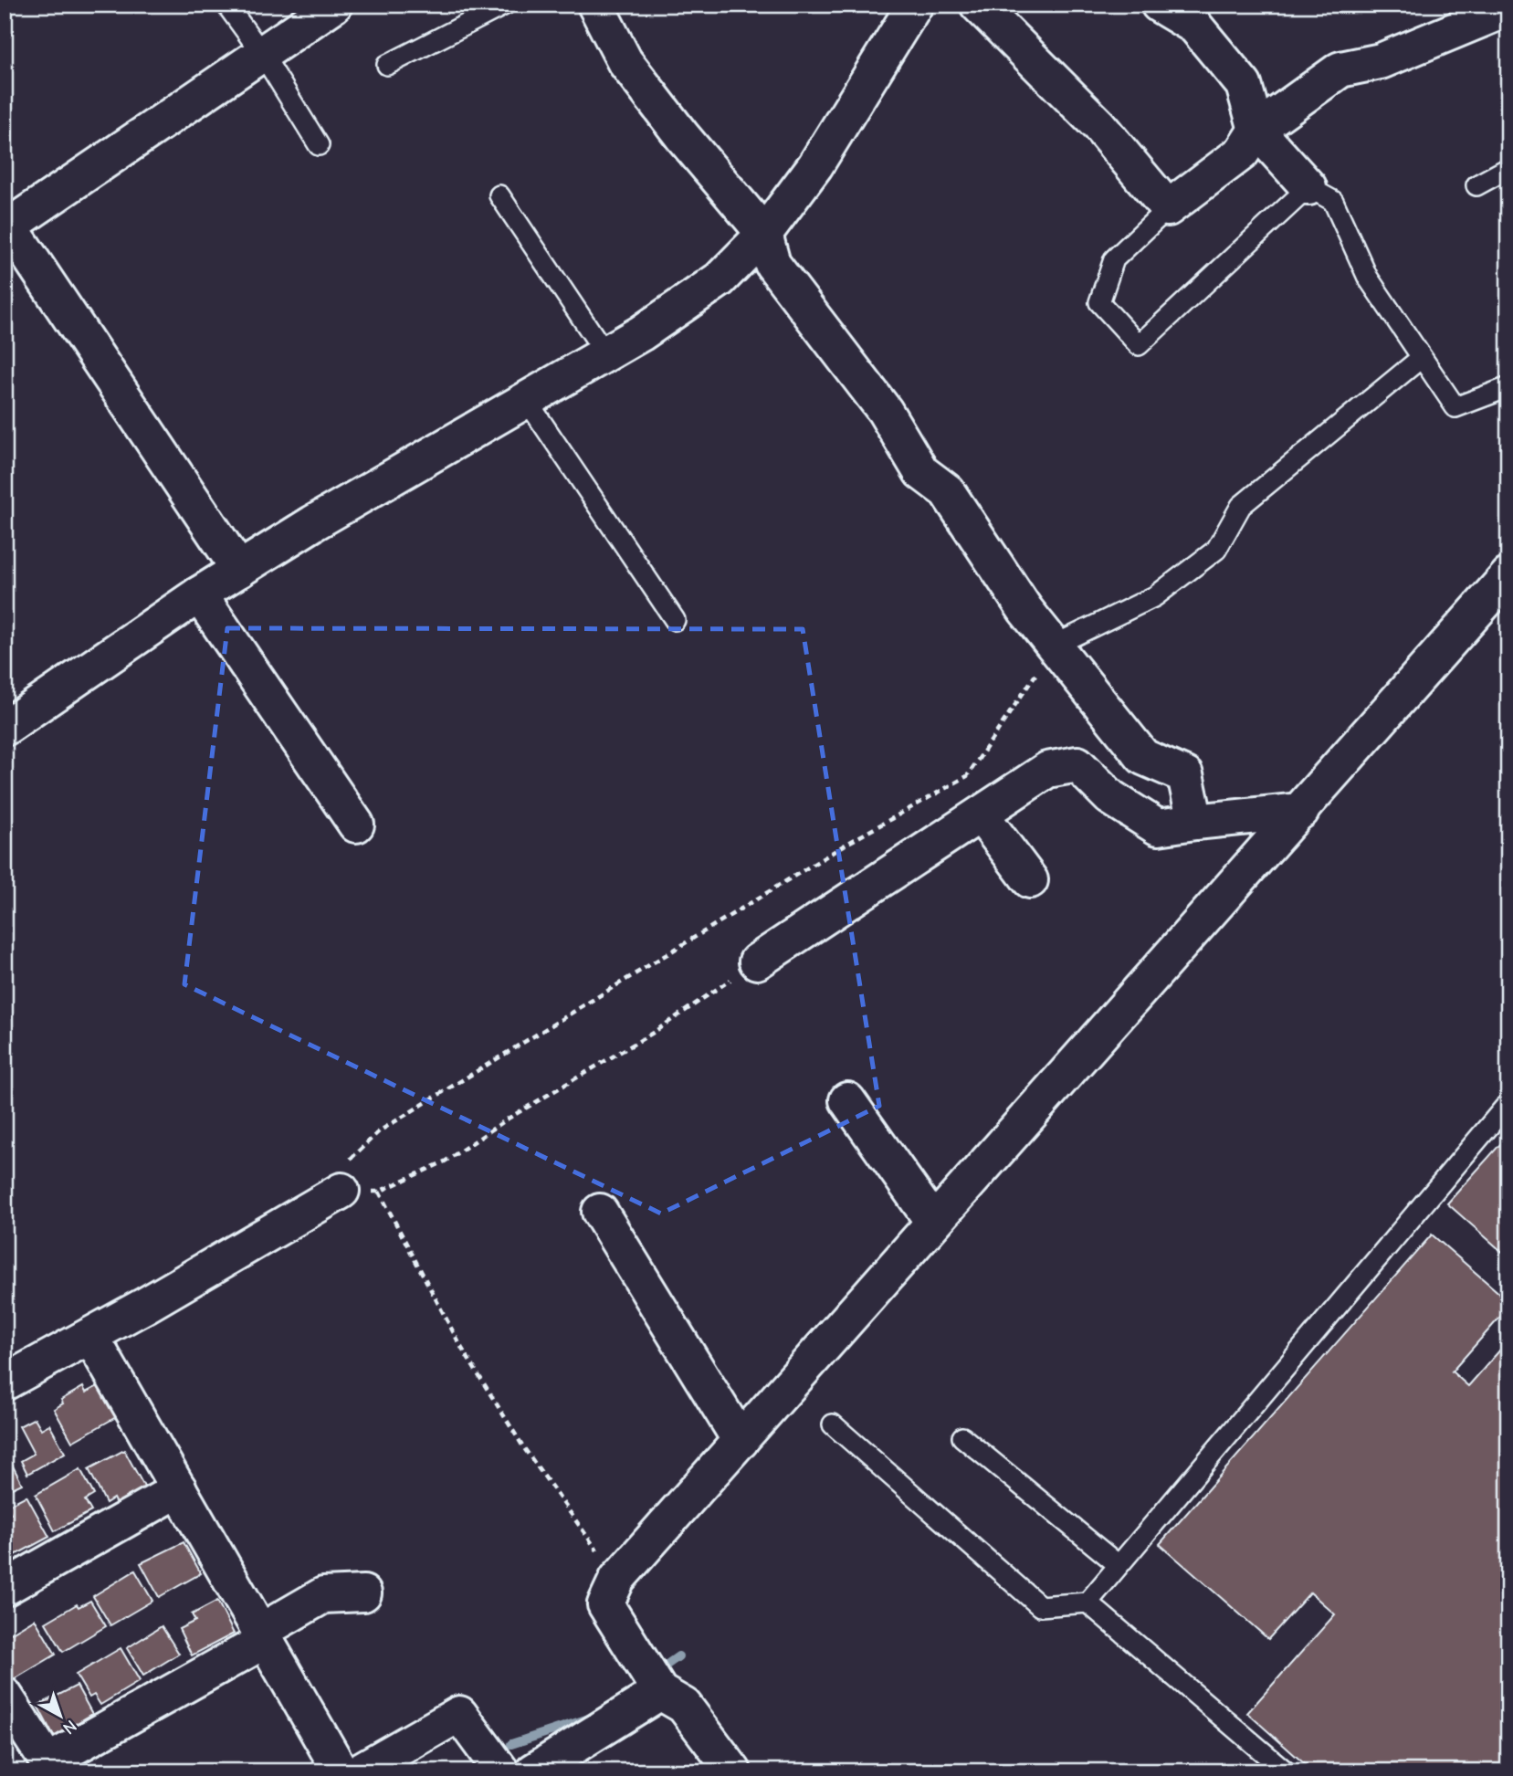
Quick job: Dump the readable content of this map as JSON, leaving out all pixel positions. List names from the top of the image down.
{
  "north": "bottom right"
}
